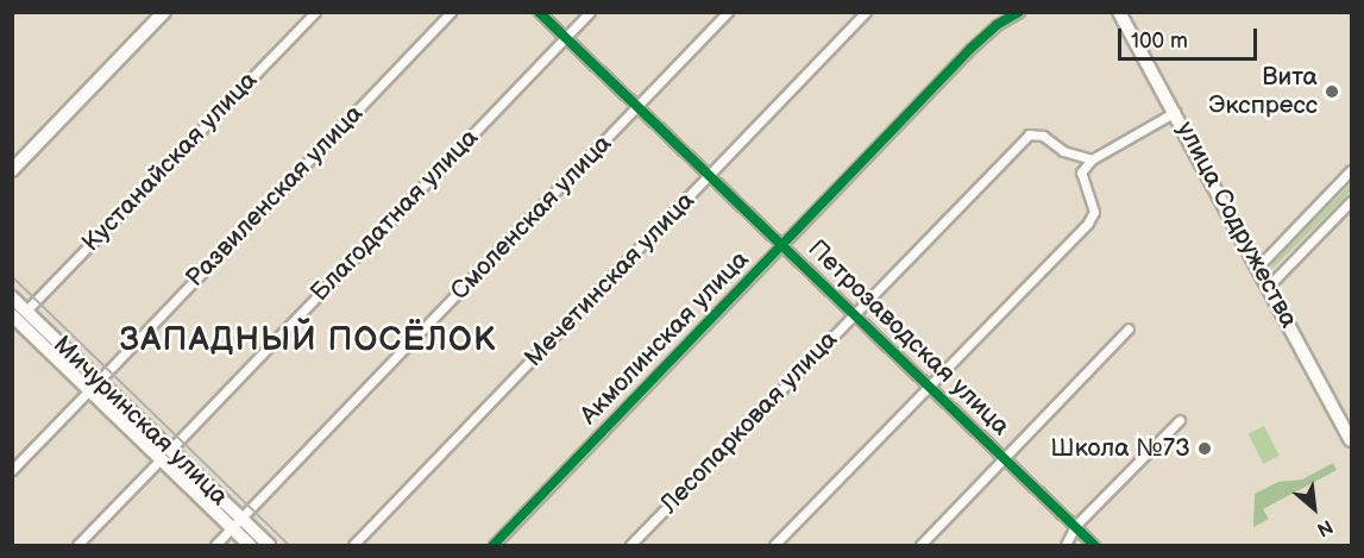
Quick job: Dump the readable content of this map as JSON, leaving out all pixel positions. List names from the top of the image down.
{
  "streets": {
    "street": [
      "Кустанайская улица",
      "Развиленская улица",
      "Благодатная улица",
      "Смоленская улица",
      "улица Содружества",
      "Мечетинская улица",
      "Акмолинская улица",
      "Петрозаводская улица",
      "Мичуринская улица",
      "Лесопарковая улица"
    ]
  },
  "crossings": [
    ["Кустанайская улица", "Мичуринская улица"],
    ["Развиленская улица", "Мичуринская улица"],
    ["Благодатная улица", "Петрозаводская улица"],
    ["Благодатная улица", "Мичуринская улица"],
    ["Смоленская улица", "Петрозаводская улица"],
    ["Смоленская улица", "Мичуринская улица"],
    ["Мечетинская улица", "Петрозаводская улица"],
    ["Акмолинская улица", "Петрозаводская улица"],
    ["Петрозаводская улица", "Лесопарковая улица"]
  ],
  "districts": ["ЗАПАДНЫЙ ПОСЁЛОК"],
  "places": ["Вита Экспресс", "Школа №73"],
  "scale_bar": "100 m",
  "north": "bottom right"
}
